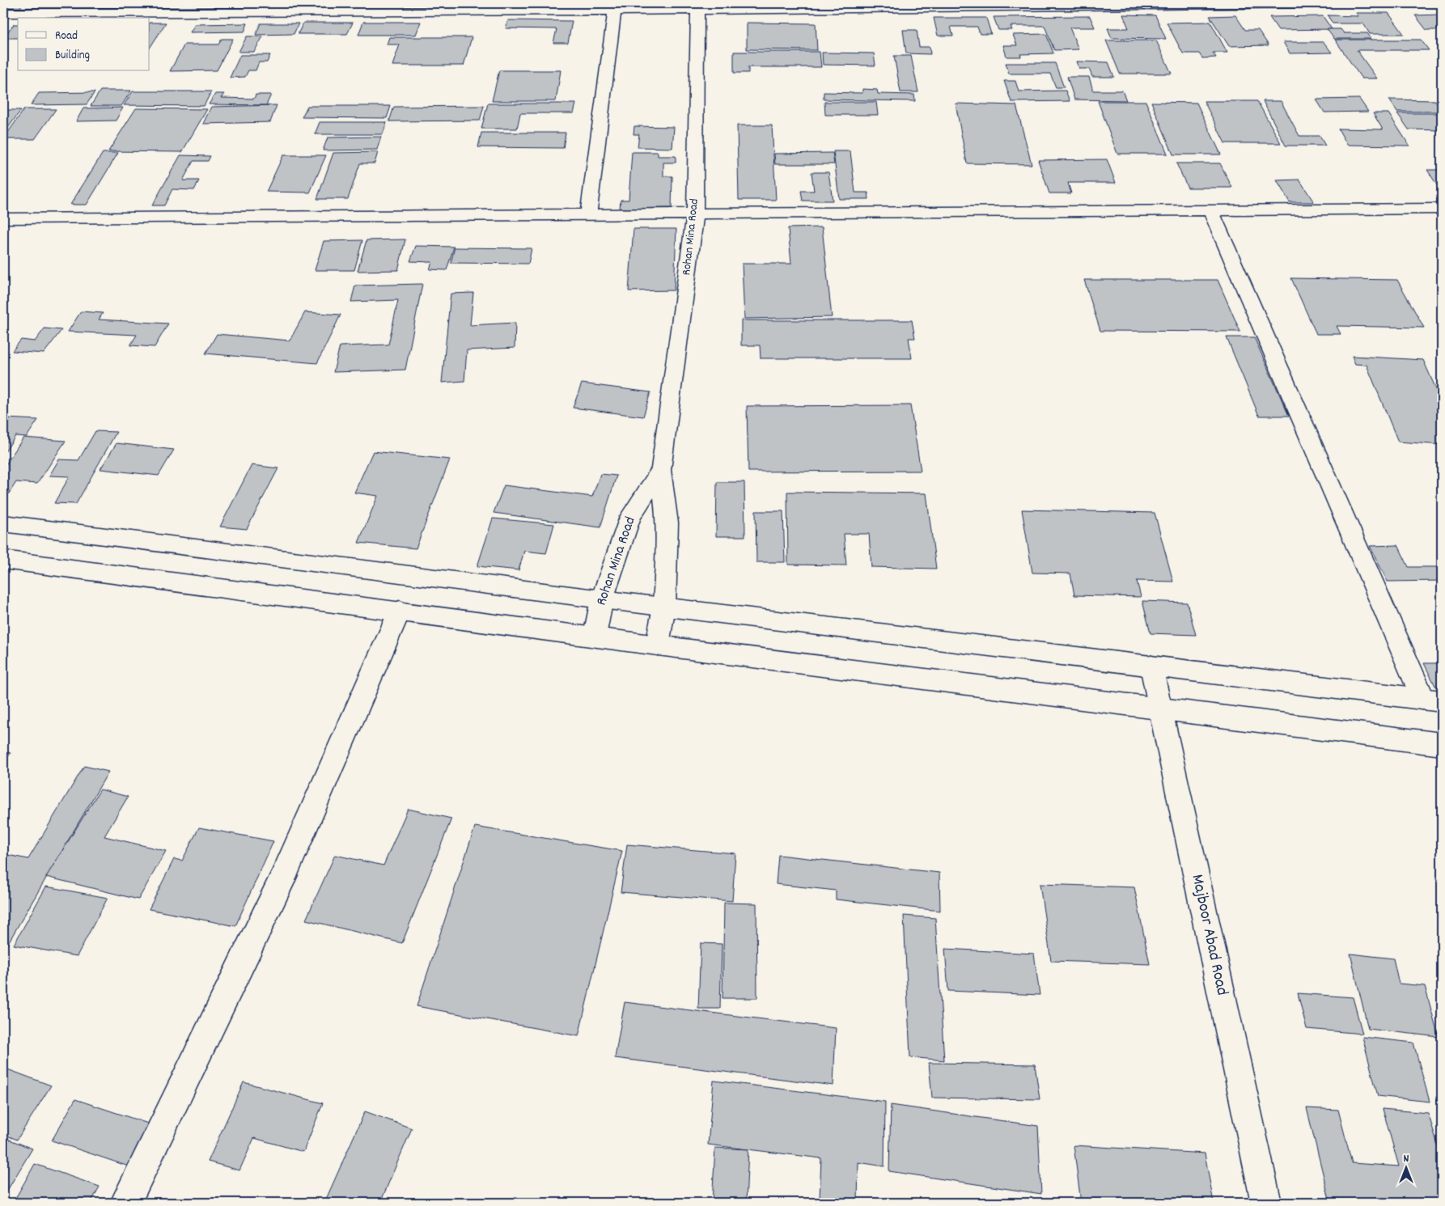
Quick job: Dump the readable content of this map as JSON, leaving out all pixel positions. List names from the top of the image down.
{
  "streets": {
    "street": ["Rohan Mina Road", "Majboor Abad Road"]
  },
  "legend": ["Road", "Building"],
  "north": "top"
}
